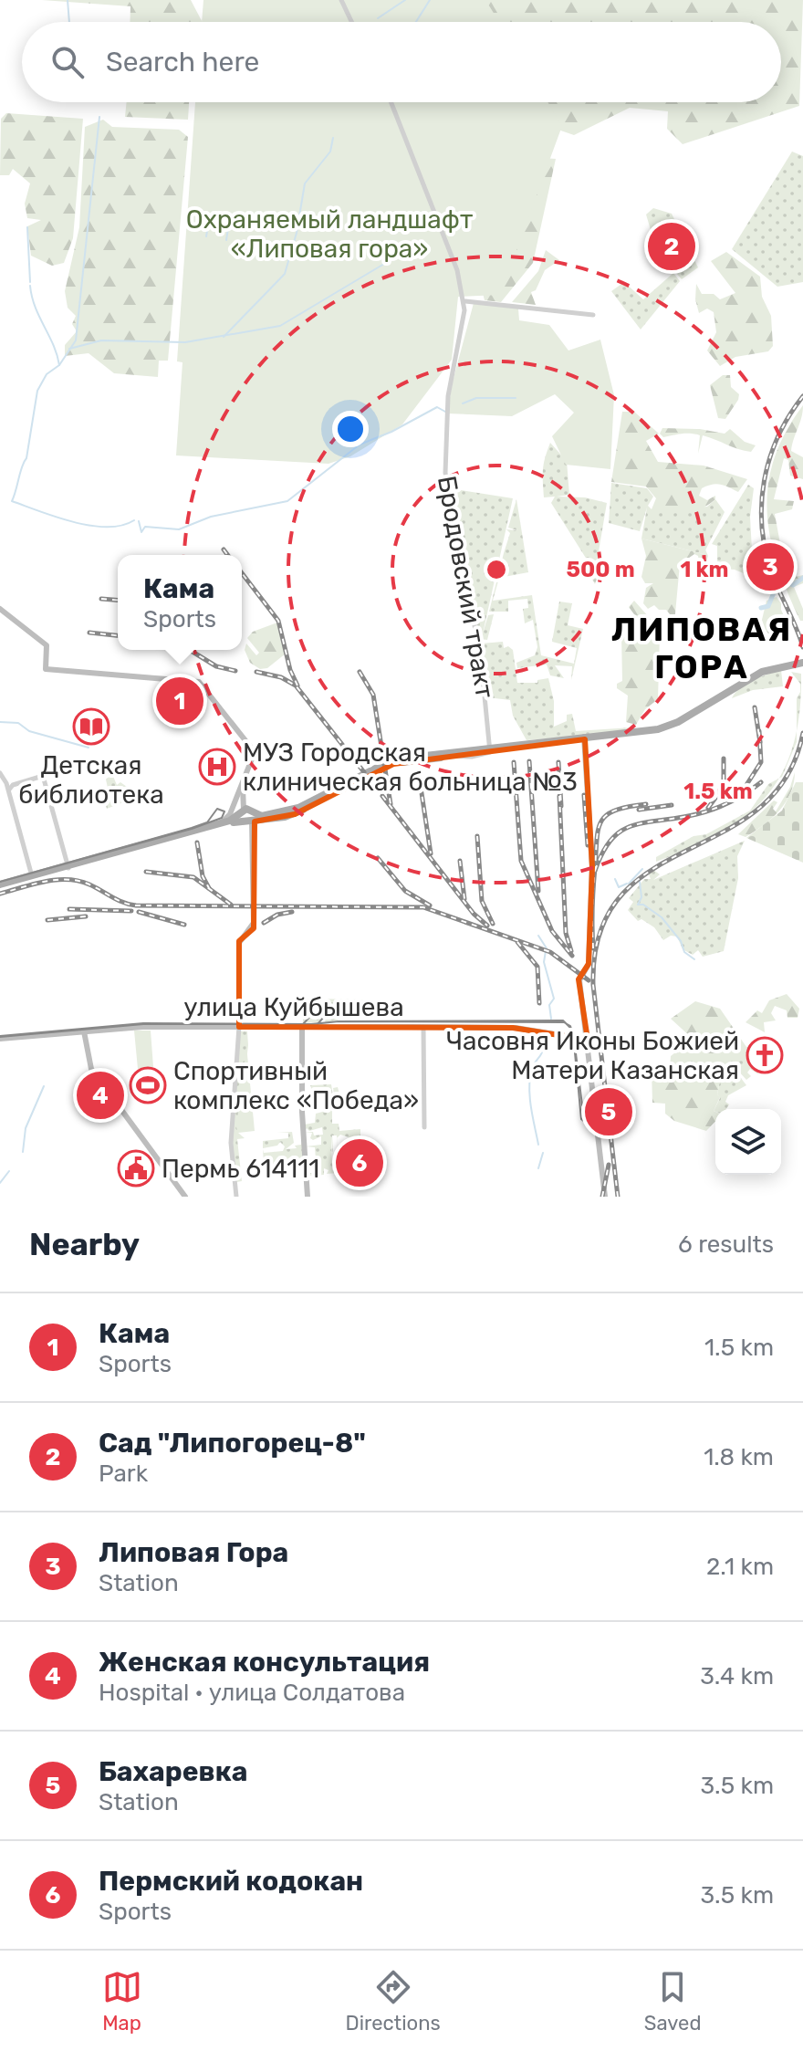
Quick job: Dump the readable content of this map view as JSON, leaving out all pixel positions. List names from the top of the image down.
{
  "streets": {
    "main road": ["улица Куйбышева"],
    "street": ["Бродовский тракт"]
  },
  "districts": ["ЛИПОВАЯ ГОРА"],
  "parks": ["Охраняемый ландшафт «Липовая гора»"],
  "places": {
    "library": ["Детская библиотека"],
    "hospital": ["МУЗ Городская клиническая больница №3"],
    "church": ["Часовня Иконы Божией Матери Казанская"],
    "sports": ["Спортивный комплекс «Победа»"],
    "public building": ["Пермь 614111"]
  },
  "page": {
    "search": "Search here",
    "pins": [
      "2",
      "3",
      "1",
      "4",
      "5",
      "6"
    ],
    "popup": ["Кама", "Sports"],
    "heading": ["Nearby", "6 results"],
    "list": [
      {
        "mark": "1",
        "name": "Кама",
        "note": "Sports",
        "value": "1.5 km"
      },
      {
        "mark": "2",
        "name": "Сад \"Липогорец-8\"",
        "note": "Park",
        "value": "1.8 km"
      },
      {
        "mark": "3",
        "name": "Липовая Гора",
        "note": "Station",
        "value": "2.1 km"
      },
      {
        "mark": "4",
        "name": "Женская консультация",
        "note": "Hospital · улица Солдатова",
        "value": "3.4 km"
      },
      {
        "mark": "5",
        "name": "Бахаревка",
        "note": "Station",
        "value": "3.5 km"
      },
      {
        "mark": "6",
        "name": "Пермский кодокан",
        "note": "Sports",
        "value": "3.5 km"
      }
    ],
    "nav": ["Map", "Directions", "Saved"]
  },
  "rings": ["500 m", "1 km", "1.5 km"]
}
